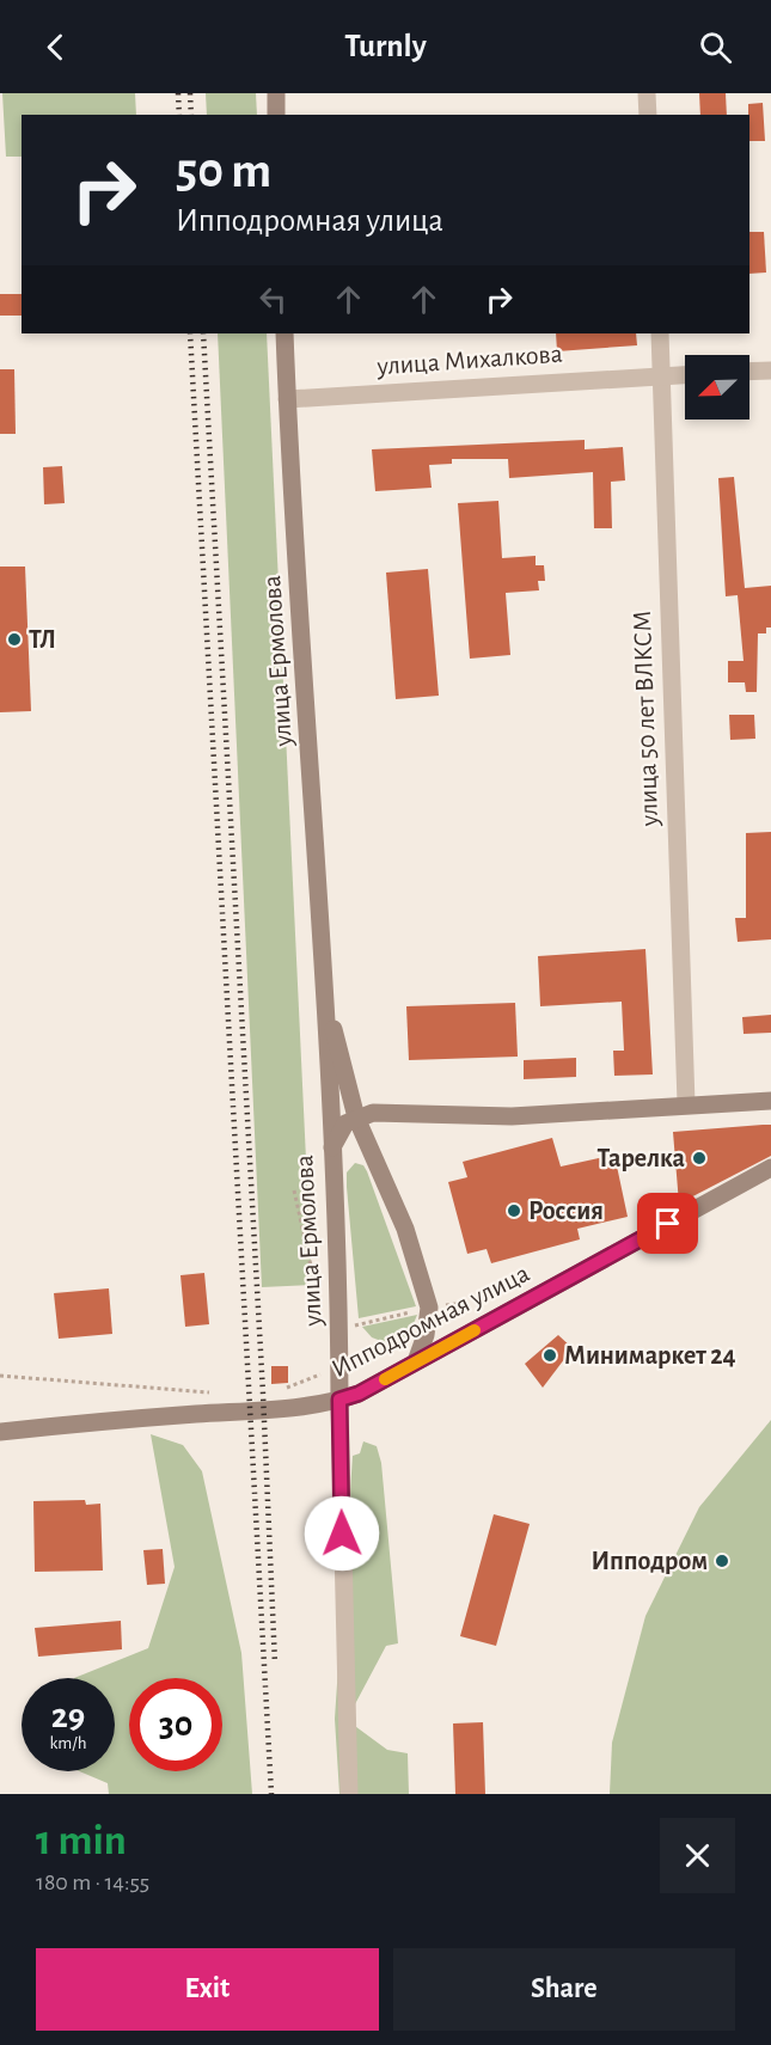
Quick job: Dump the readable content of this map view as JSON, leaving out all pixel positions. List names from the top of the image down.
{
  "streets": {
    "street": [
      "улица Михалкова",
      "улица Ермолова",
      "улица 50 лет ВЛКСМ",
      "Ипподромная улица"
    ]
  },
  "crossings": [
    ["улица Михалкова", "улица Ермолова"],
    ["улица Михалкова", "улица 50 лет ВЛКСМ"],
    ["улица Ермолова", "Ипподромная улица"]
  ],
  "places": [
    "ТЛ",
    "Тарелка",
    "Россия",
    "Минимаркет 24",
    "Ипподpом"
  ],
  "north": "bottom left",
  "page": {
    "header": "Turnly",
    "turn": ["50 m", "Ипподромная улица"],
    "speed": "29 km/h",
    "limit": "30",
    "heading": ["1 min", "180 m · 14:55"],
    "buttons": ["Exit", "Share"]
  }
}
